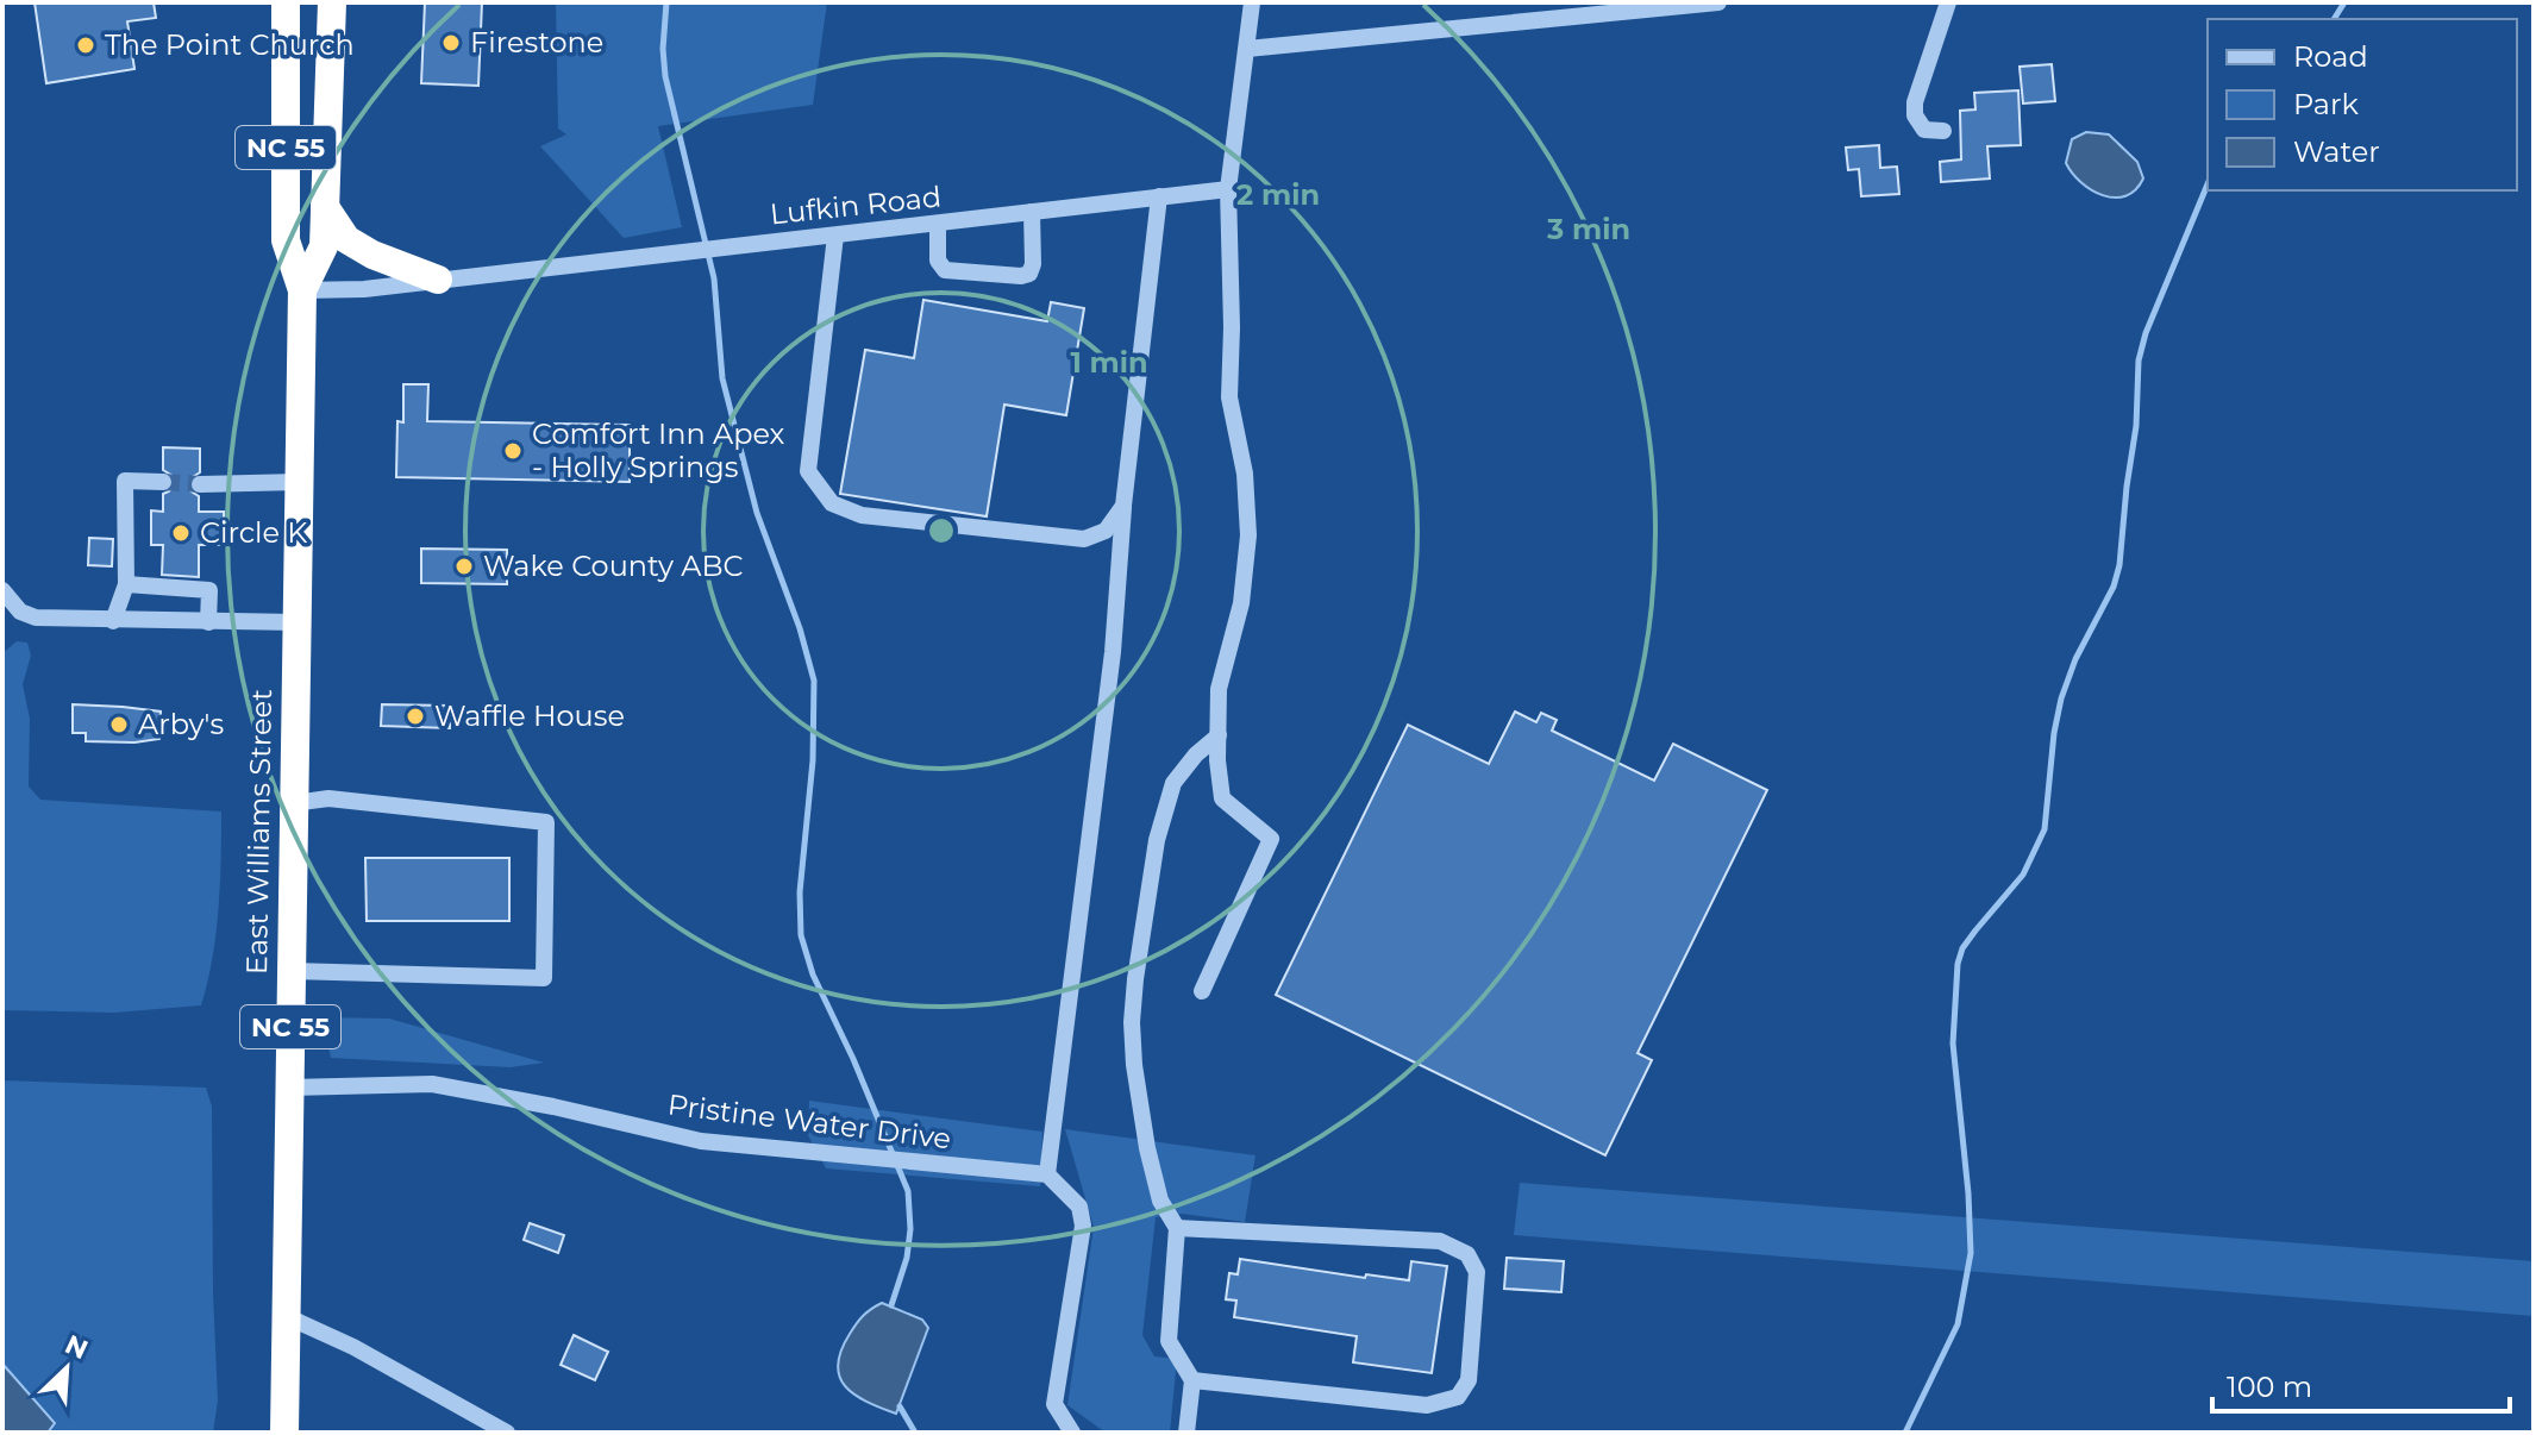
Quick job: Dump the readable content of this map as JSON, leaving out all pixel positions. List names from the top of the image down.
{
  "streets": {
    "highway": ["NC 55", "East Williams Street"],
    "street": ["Lufkin Road", "Pristine Water Drive"]
  },
  "crossings": [
    ["Lufkin Road", "East Williams Street"],
    ["East Williams Street", "Pristine Water Drive"]
  ],
  "places": [
    "Firestone",
    "The Point Church",
    "Comfort Inn Apex - Holly Springs",
    "Circle K",
    "Wake County ABC",
    "Waffle House",
    "Arby's"
  ],
  "legend": ["Road", "Park", "Water"],
  "scale_bar": "100 m",
  "north": "top right",
  "rings": ["2 min", "3 min", "1 min"]
}
